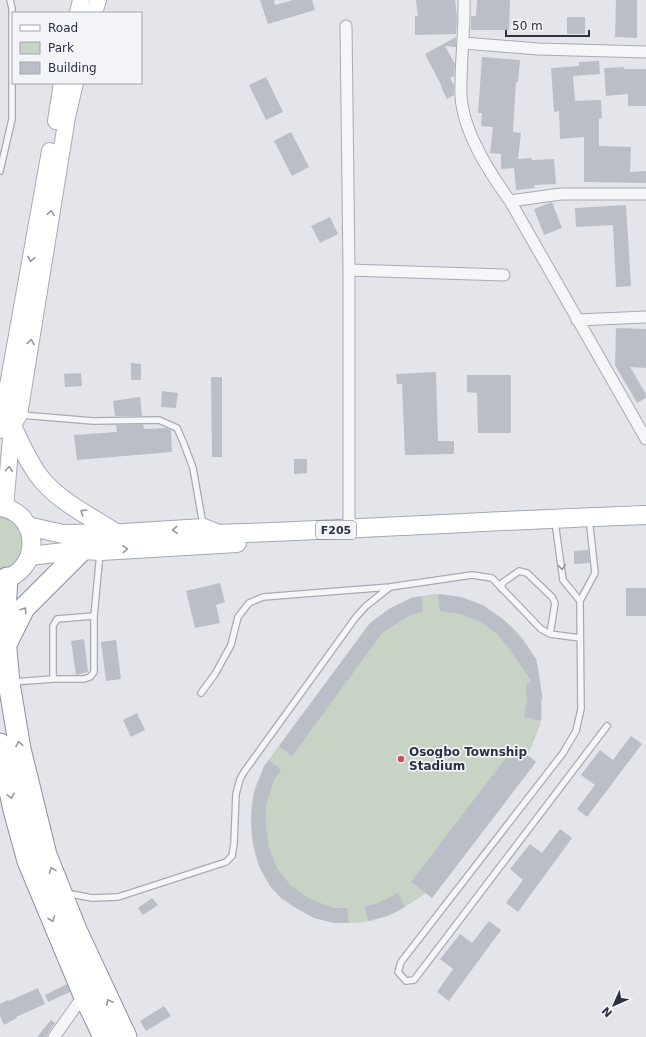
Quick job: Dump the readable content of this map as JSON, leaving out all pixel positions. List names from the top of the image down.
{
  "streets": {
    "main road": ["F205"]
  },
  "places": ["Osogbo Township Stadium"],
  "legend": ["Road", "Park", "Building"],
  "scale_bar": "50 m",
  "north": "bottom left"
}
